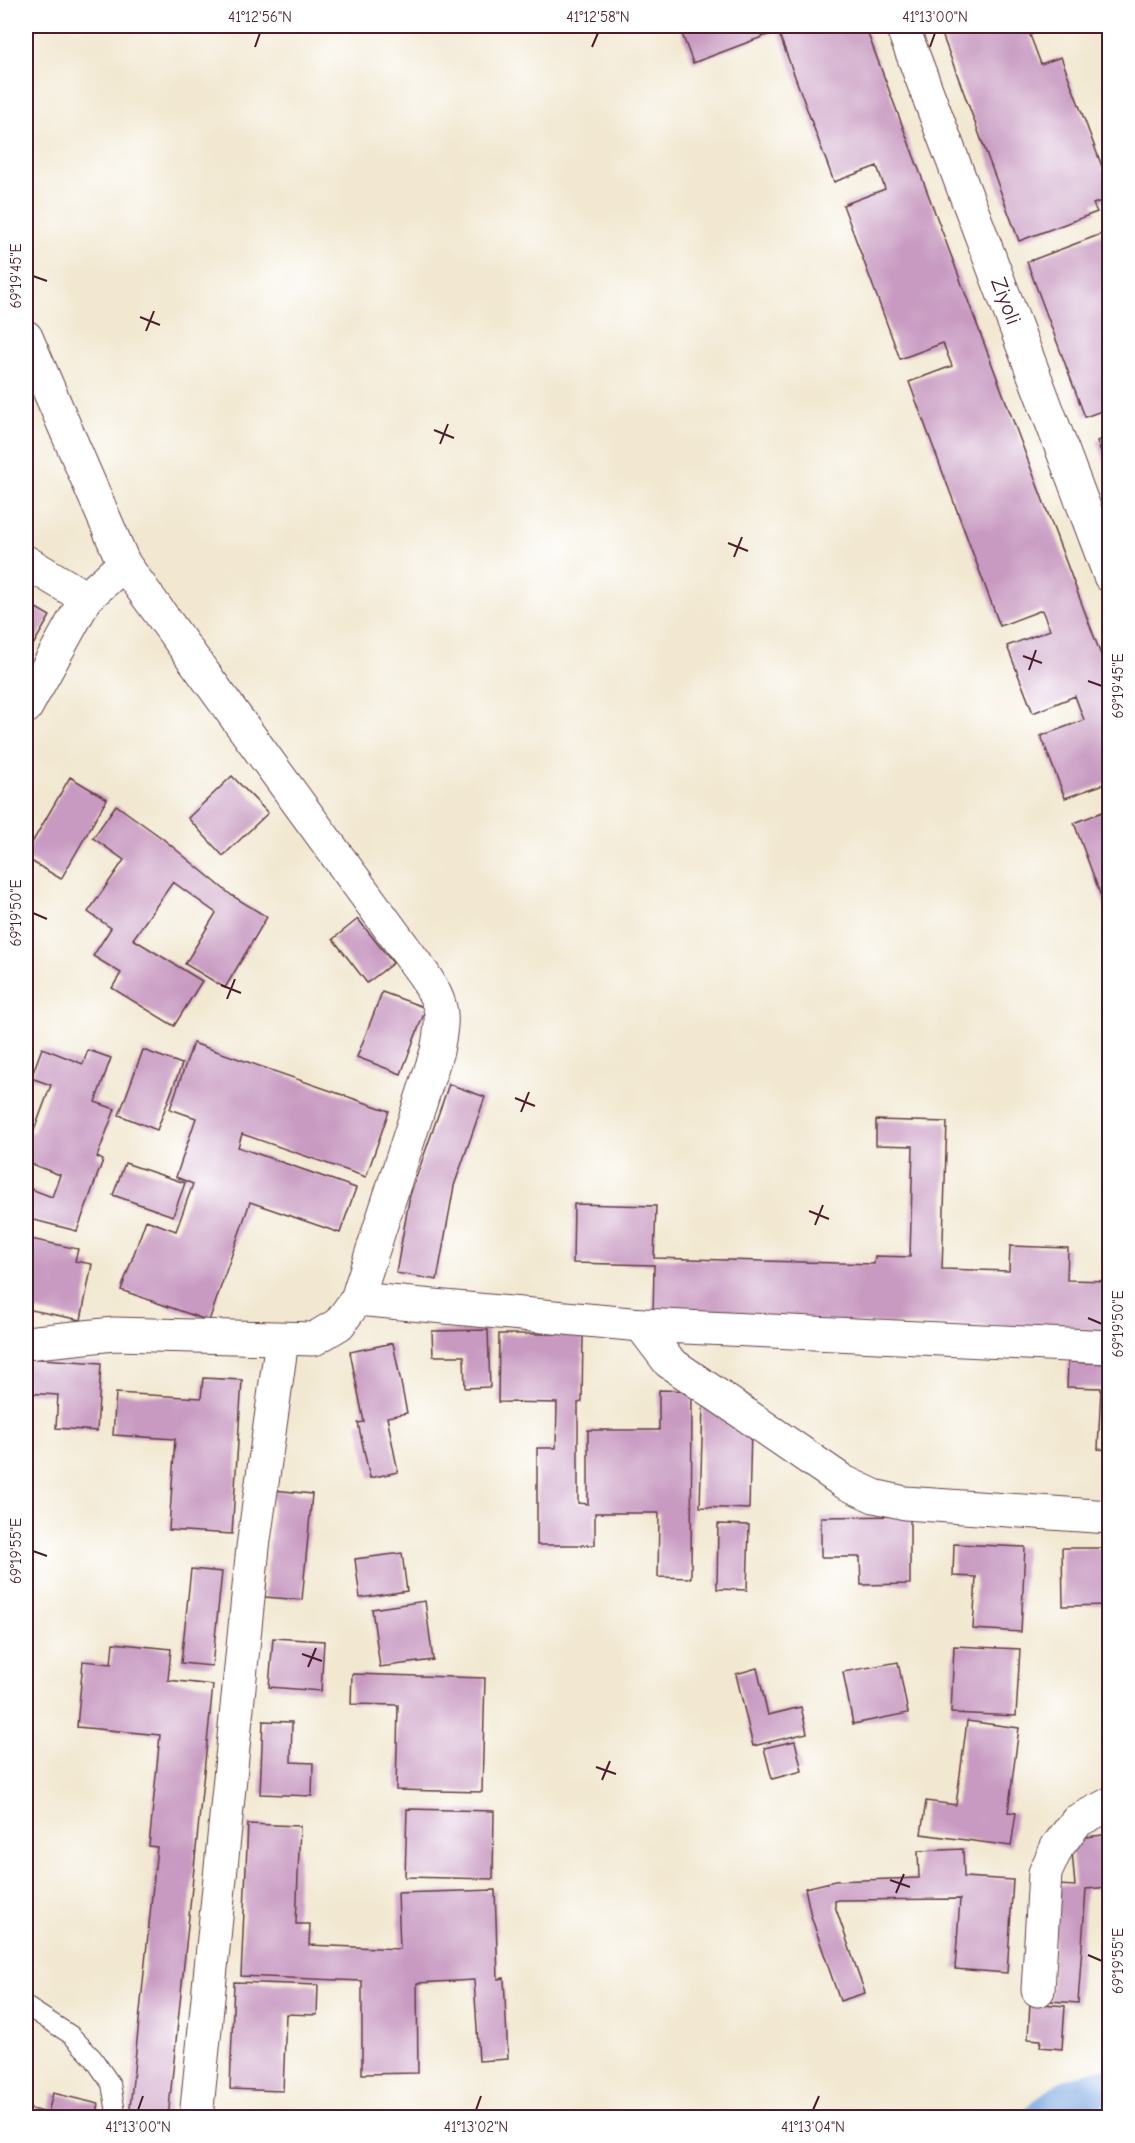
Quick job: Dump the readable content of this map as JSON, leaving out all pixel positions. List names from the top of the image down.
{
  "streets": {
    "street": ["Ziyoli"]
  },
  "coordinates": [
    "41°12'56\"N",
    "41°12'58\"N",
    "41°13'00\"N",
    "69°19'45\"E",
    "69°19'50\"E",
    "69°19'55\"E",
    "41°13'02\"N",
    "41°13'04\"N"
  ]
}
